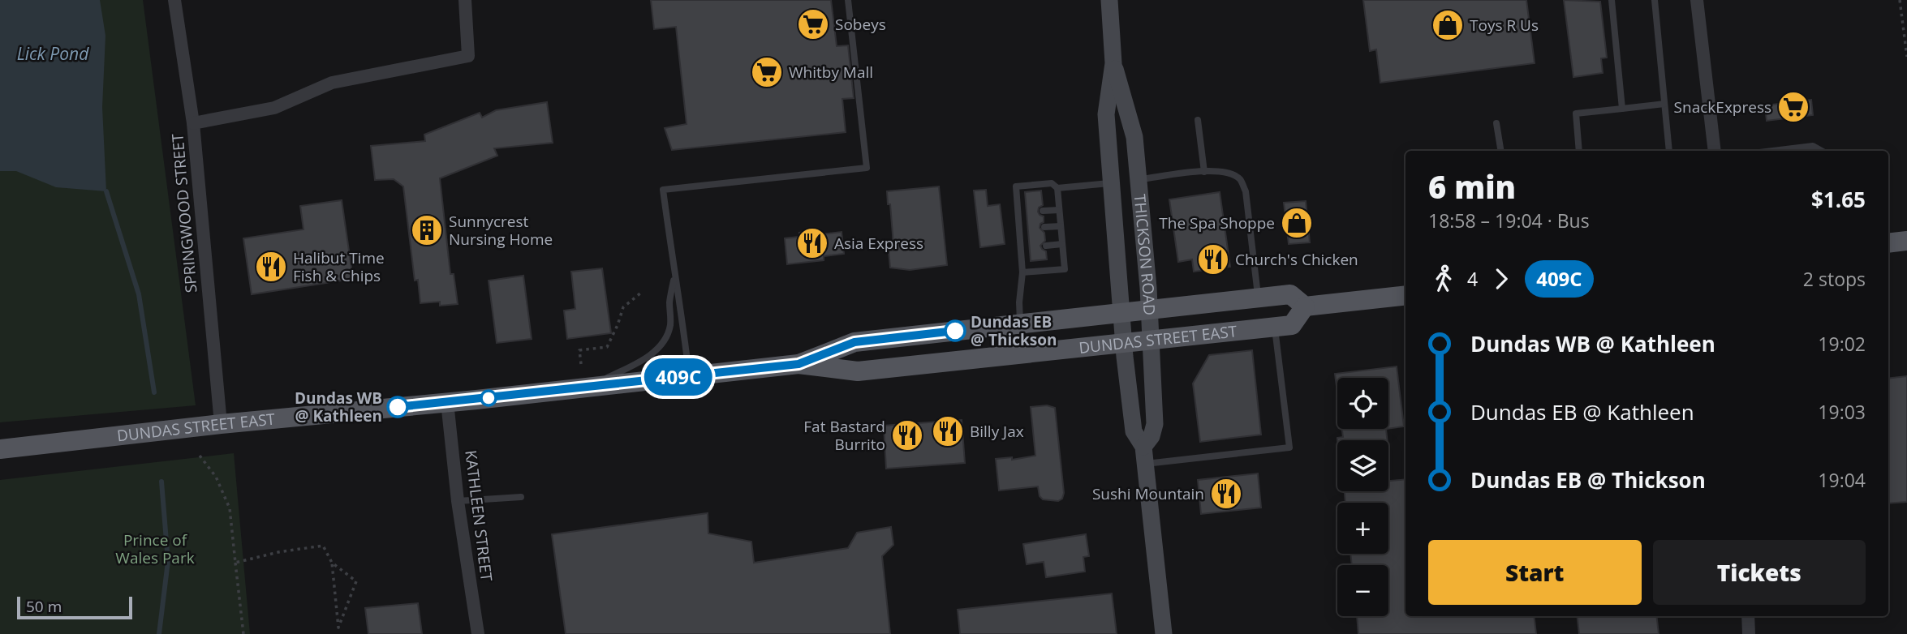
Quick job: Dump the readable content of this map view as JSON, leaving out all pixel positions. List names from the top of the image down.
{
  "streets": {
    "main road": ["THICKSON ROAD", "DUNDAS STREET EAST"],
    "street": ["SPRINGWOOD STREET", "KATHLEEN STREET"]
  },
  "crossings": [
    ["SPRINGWOOD STREET", "DUNDAS STREET EAST"],
    ["THICKSON ROAD", "DUNDAS STREET EAST"],
    ["DUNDAS STREET EAST", "KATHLEEN STREET"]
  ],
  "water": ["Lick Pond"],
  "parks": ["Prince of Wales Park"],
  "places": {
    "supermarket": ["Sobeys", "Whitby Mall", "SnackExpress"],
    "shop": ["Toys R Us", "The Spa Shoppe"],
    "building": ["Sunnycrest Nursing Home"],
    "restaurant": [
      "Asia Express",
      "Church's Chicken",
      "Halibut Time Fish & Chips",
      "Billy Jax",
      "Fat Bastard Burrito",
      "Sushi Mountain"
    ],
    "other": ["Dundas EB @ Thickson", "Dundas WB @ Kathleen"]
  },
  "lines": ["bus line 409C"],
  "scale_bar": "50 m",
  "page": {
    "on_map": "409C",
    "heading": ["6 min", "18:58 – 19:04 · Bus", "$1.65"],
    "legs": ["4", "409C", "2 stops"],
    "list": [
      {
        "name": "Dundas WB @ Kathleen",
        "value": "19:02"
      },
      {
        "name": "Dundas EB @ Kathleen",
        "value": "19:03"
      },
      {
        "name": "Dundas EB @ Thickson",
        "value": "19:04"
      }
    ],
    "map_buttons": ["+", "−"],
    "buttons": ["Start", "Tickets"],
    "scale": "50 m"
  }
}
